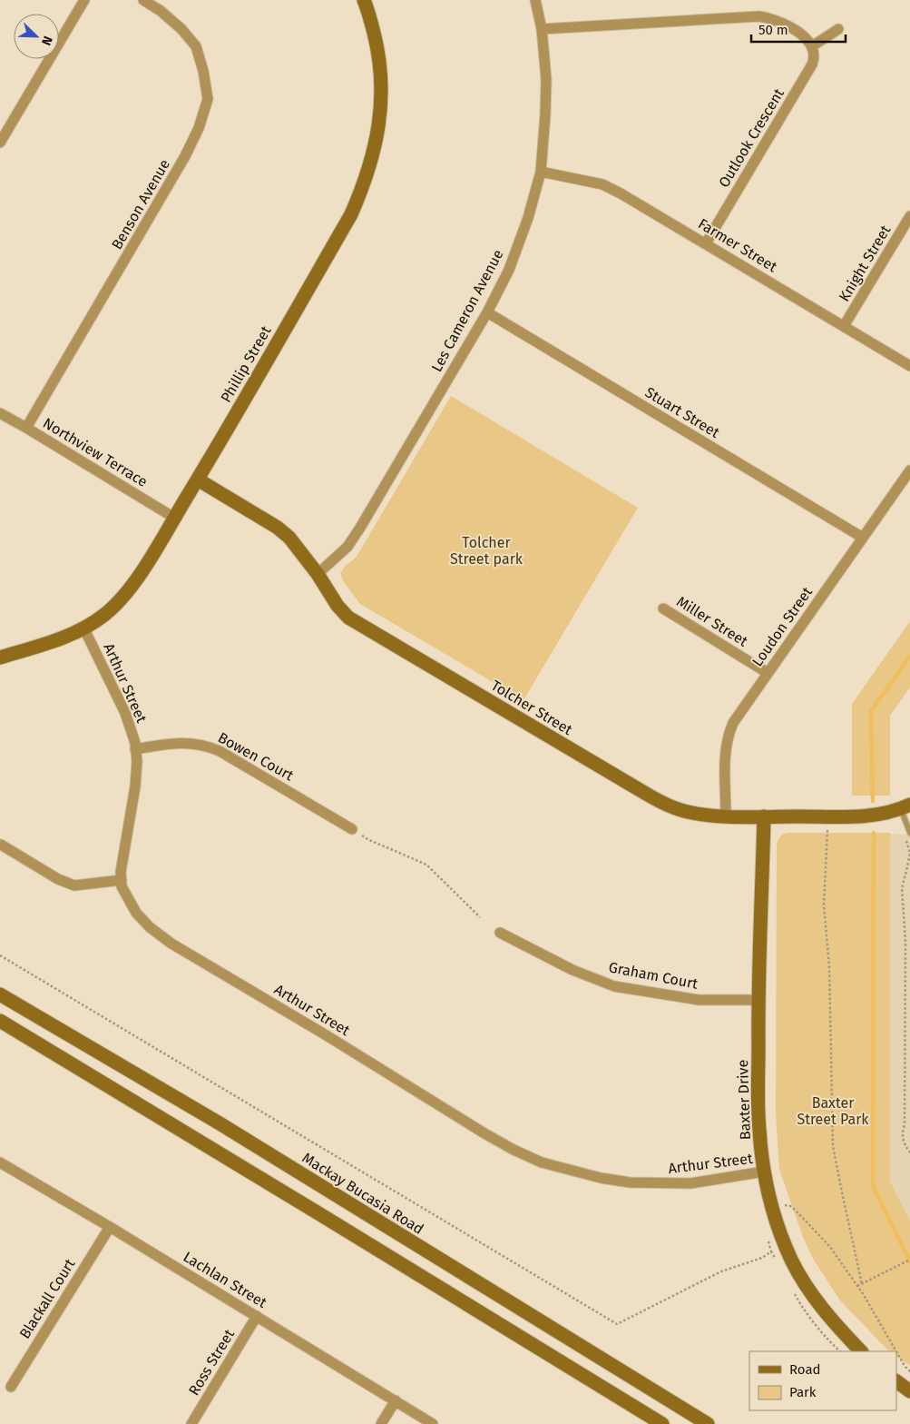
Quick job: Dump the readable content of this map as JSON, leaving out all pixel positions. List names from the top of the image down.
{
  "streets": {
    "street": [
      "Outlook Crescent",
      "Benson Avenue",
      "Farmer Street",
      "Knight Street",
      "Les Cameron Avenue",
      "Phillip Street",
      "Stuart Street",
      "Northview Terrace",
      "Miller Street",
      "Loudon Street",
      "Arthur Street",
      "Tolcher Street",
      "Bowen Court",
      "Graham Court",
      "Baxter Drive",
      "Mackay Bucasia Road",
      "Lachlan Street",
      "Blackall Court",
      "Ross Street"
    ]
  },
  "crossings": [
    ["Outlook Crescent", "Farmer Street"],
    ["Benson Avenue", "Northview Terrace"],
    ["Farmer Street", "Knight Street"],
    ["Farmer Street", "Les Cameron Avenue"],
    ["Les Cameron Avenue", "Stuart Street"],
    ["Les Cameron Avenue", "Tolcher Street"],
    ["Phillip Street", "Northview Terrace"],
    ["Phillip Street", "Arthur Street"],
    ["Phillip Street", "Tolcher Street"],
    ["Stuart Street", "Loudon Street"],
    ["Miller Street", "Loudon Street"],
    ["Loudon Street", "Tolcher Street"],
    ["Arthur Street", "Bowen Court"],
    ["Arthur Street", "Baxter Drive"],
    ["Tolcher Street", "Baxter Drive"],
    ["Graham Court", "Baxter Drive"],
    ["Lachlan Street", "Blackall Court"],
    ["Lachlan Street", "Ross Street"]
  ],
  "parks": ["Tolcher Street park", "Baxter Street Park"],
  "legend": ["Road", "Park"],
  "scale_bar": "50 m",
  "north": "bottom right"
}
